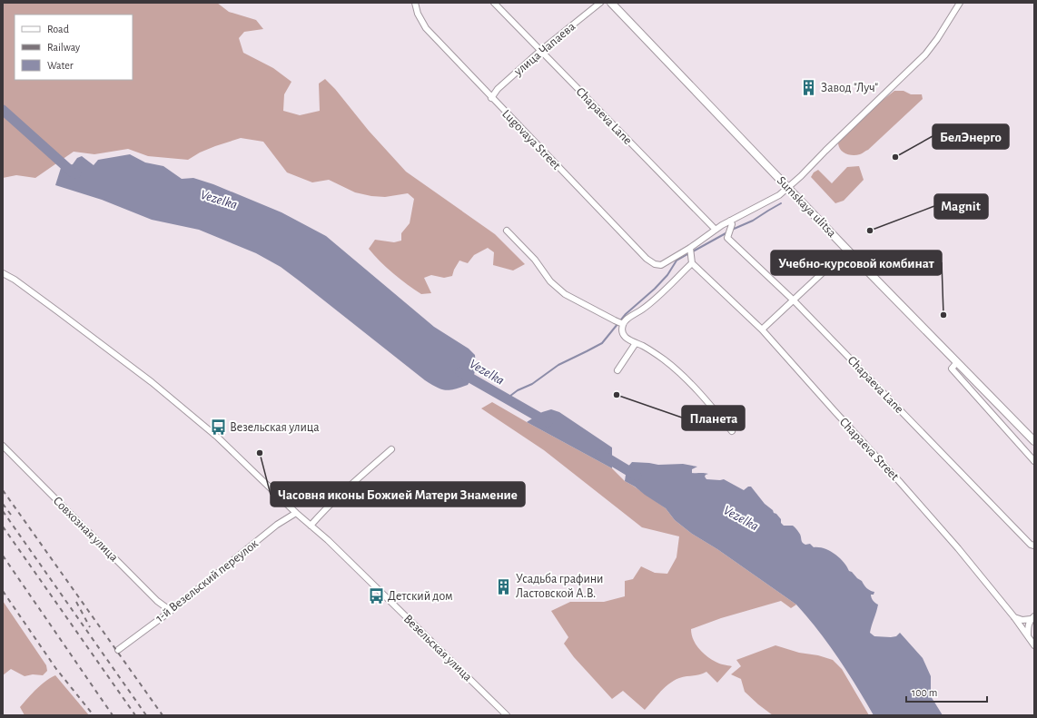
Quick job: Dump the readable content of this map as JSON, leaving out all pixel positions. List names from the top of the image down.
{
  "streets": {
    "main road": ["Sumskaya ulitsa"],
    "street": [
      "улица Чапаева",
      "Chapaeva Lane",
      "Lugovaya Street",
      "Chapaeva Street",
      "Совхозная улица",
      "1-й Везельский переулок",
      "Везельская улица"
    ]
  },
  "crossings": [
    ["улица Чапаева", "Chapaeva Lane"],
    ["улица Чапаева", "Lugovaya Street"],
    ["Совхозная улица", "1-й Везельский переулок"],
    ["1-й Везельский переулок", "Везельская улица"]
  ],
  "water": ["Vezelka"],
  "places": {
    "building": ["Завод \"Луч\"", "Усадьба графини Ластовской А.В."],
    "other": [
      "БелЭнерго",
      "Magnit",
      "Учебно-курсовой комбинат",
      "Планета",
      "Часовня иконы Божией Матери Знамение"
    ],
    "bus stop": ["Везельская улица", "Детский дом"]
  },
  "legend": ["Road", "Railway", "Water"],
  "scale_bar": "100 m"
}
